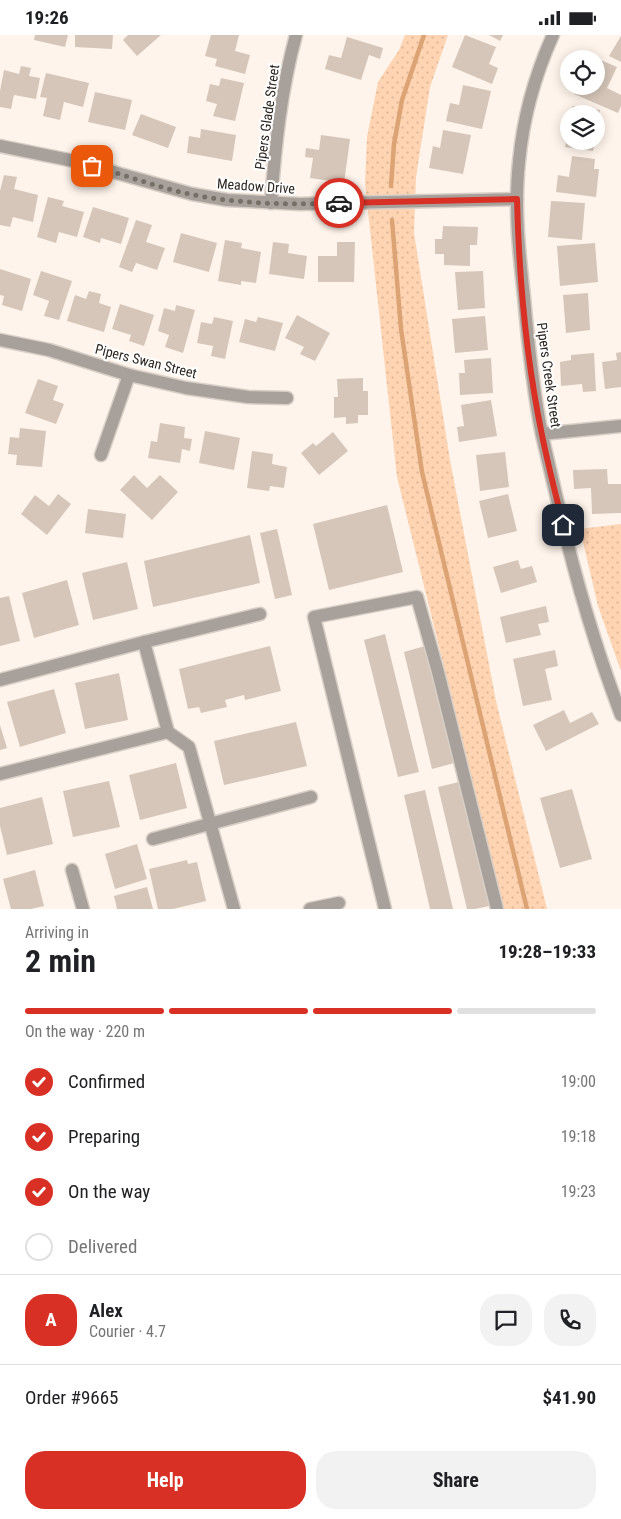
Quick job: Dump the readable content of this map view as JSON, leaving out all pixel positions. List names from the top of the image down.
{
  "streets": {
    "street": [
      "Pipers Glade Street",
      "Meadow Drive",
      "Pipers Swan Street",
      "Pipers Creek Street"
    ]
  },
  "crossings": [
    ["Pipers Glade Street", "Meadow Drive"],
    ["Meadow Drive", "Pipers Creek Street"]
  ],
  "page": {
    "status": "19:26",
    "heading": ["2 min", "Arriving in", "19:28–19:33"],
    "panel": [
      "Alex",
      "Courier · 4.7",
      "Order #9665",
      "$41.90"
    ],
    "bar": "On the way · 220 m",
    "list": [
      ["Confirmed", "19:00"],
      ["Preparing", "19:18"],
      ["On the way", "19:23"],
      "Delivered"
    ],
    "round": "A",
    "buttons": ["Help", "Share"]
  }
}
